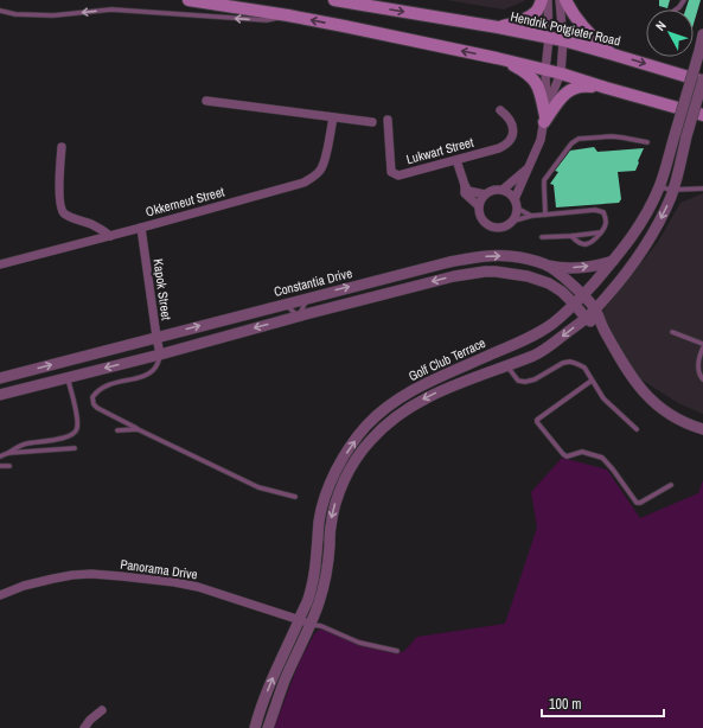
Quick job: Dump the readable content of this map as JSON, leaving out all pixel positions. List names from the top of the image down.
{
  "streets": {
    "main road": ["Hendrik Potgieter Road"],
    "street": [
      "Lukwart Street",
      "Okkerneut Street",
      "Constantia Drive",
      "Kapok Street",
      "Golf Club Terrace",
      "Panorama Drive"
    ]
  },
  "crossings": [
    ["Hendrik Potgieter Road", "Golf Club Terrace"],
    ["Okkerneut Street", "Kapok Street"],
    ["Constantia Drive", "Kapok Street"],
    ["Constantia Drive", "Golf Club Terrace"],
    ["Golf Club Terrace", "Panorama Drive"]
  ],
  "scale_bar": "100 m",
  "north": "top left"
}
